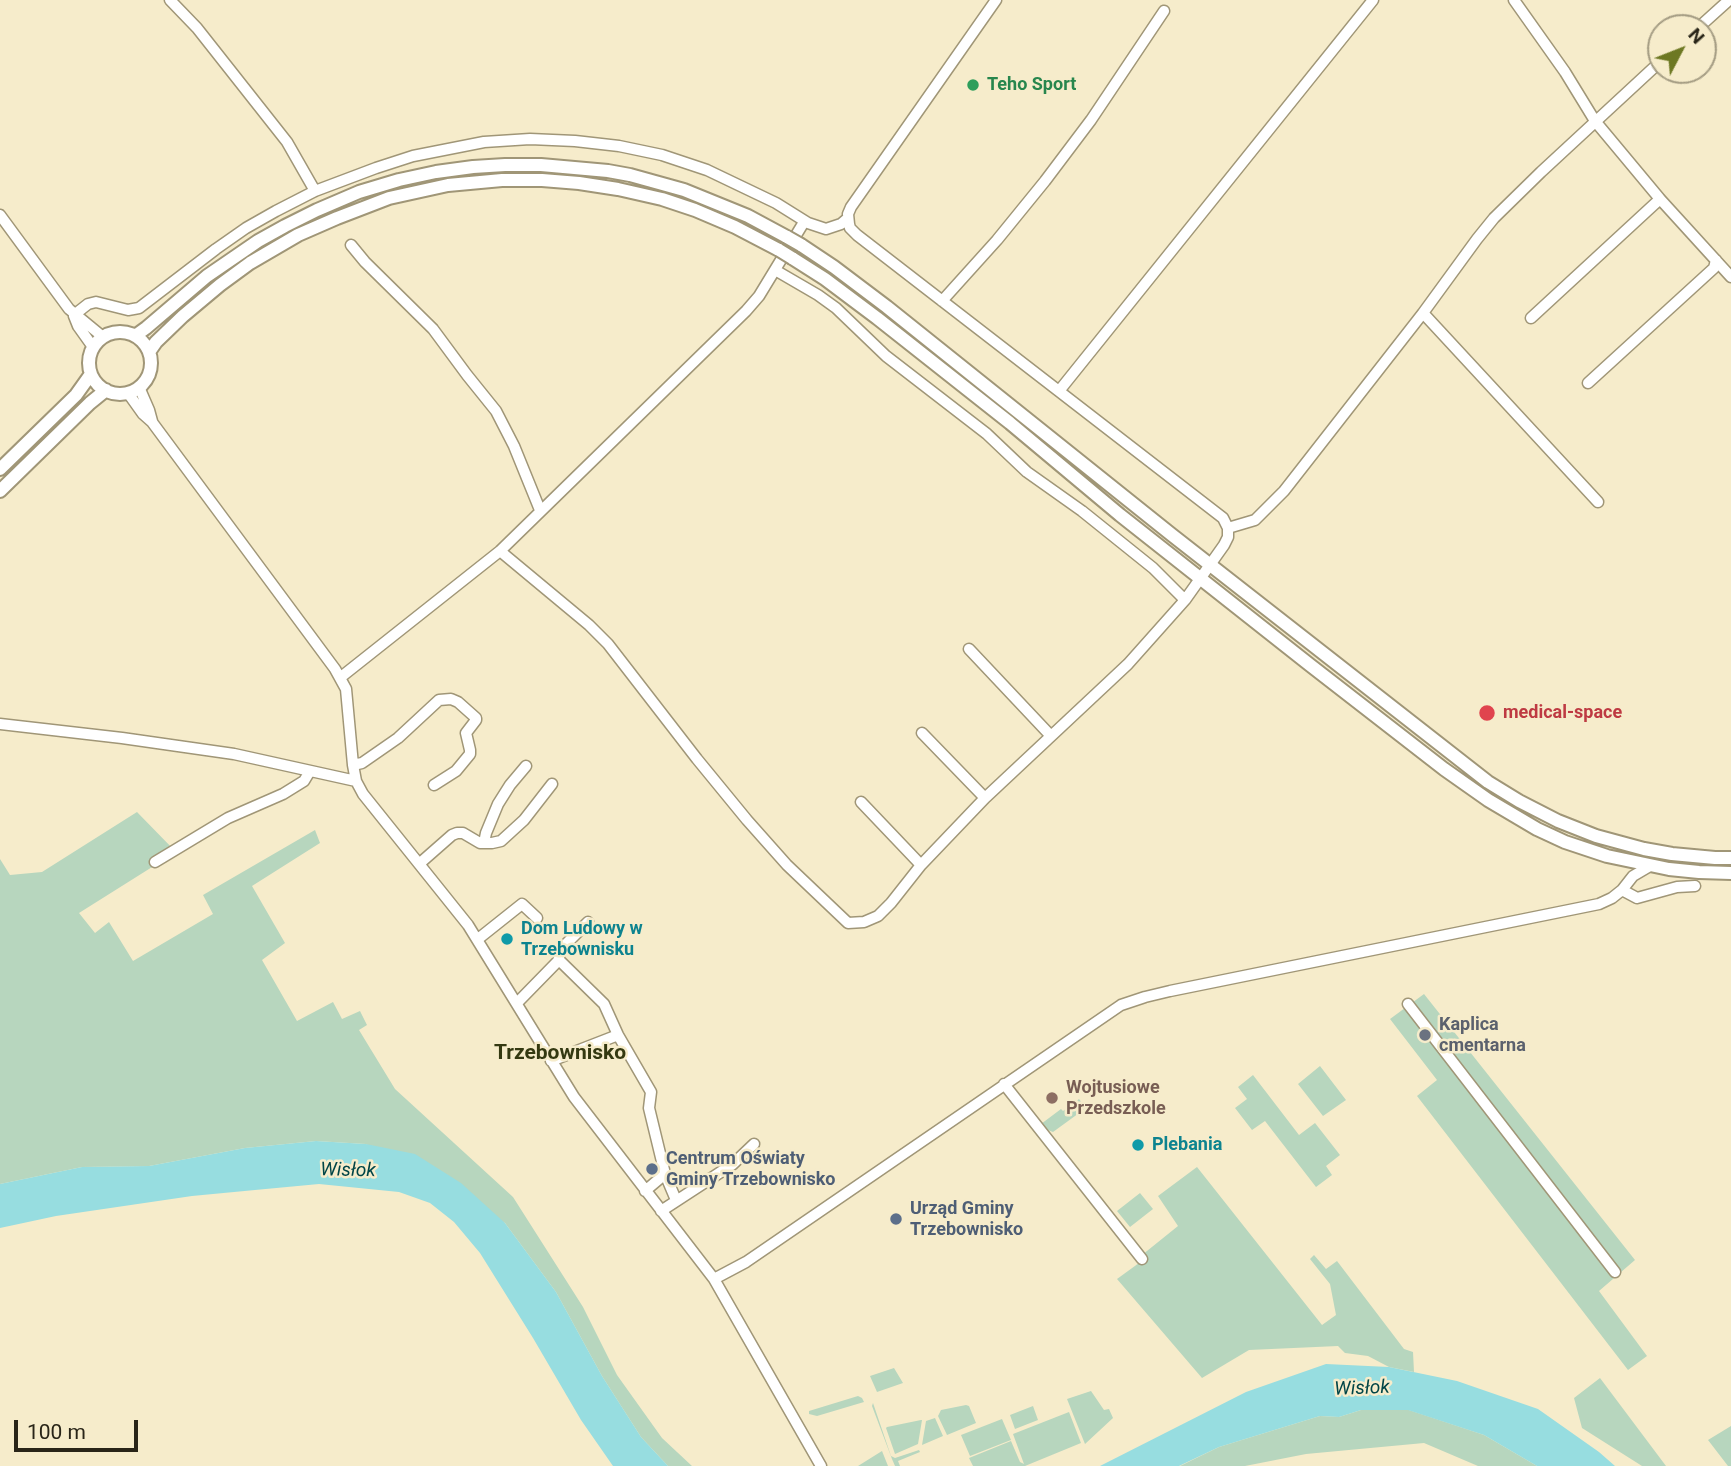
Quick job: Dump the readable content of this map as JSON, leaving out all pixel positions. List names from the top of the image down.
{
  "districts": ["Trzebownisko"],
  "water": ["Wisłok"],
  "places": [
    "Teho Sport",
    "medical-space",
    "Dom Ludowy w Trzebownisku",
    "Kaplica cmentarna",
    "Wojtusiowe Przedszkole",
    "Plebania",
    "Centrum Oświaty Gminy Trzebownisko",
    "Urząd Gminy Trzebownisko"
  ],
  "scale_bar": "100 m",
  "north": "top right"
}
